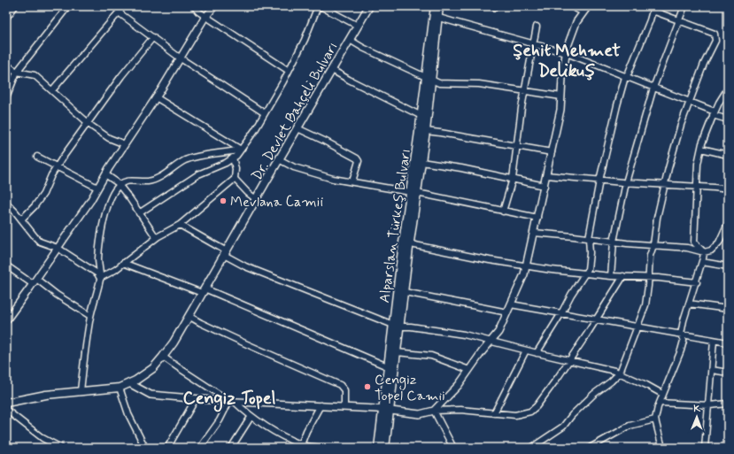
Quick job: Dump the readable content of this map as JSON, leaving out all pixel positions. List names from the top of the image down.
{
  "streets": {
    "main road": ["Dr. Devlet Bahçeli Bulvarı", "Alparslan Türkeş Bulvarı"]
  },
  "districts": ["Şehit Mehmet Delikuş", "Cengiz Topel"],
  "places": ["Mevlana Camii", "Cengiz Topel Camii"],
  "north": "top"
}
